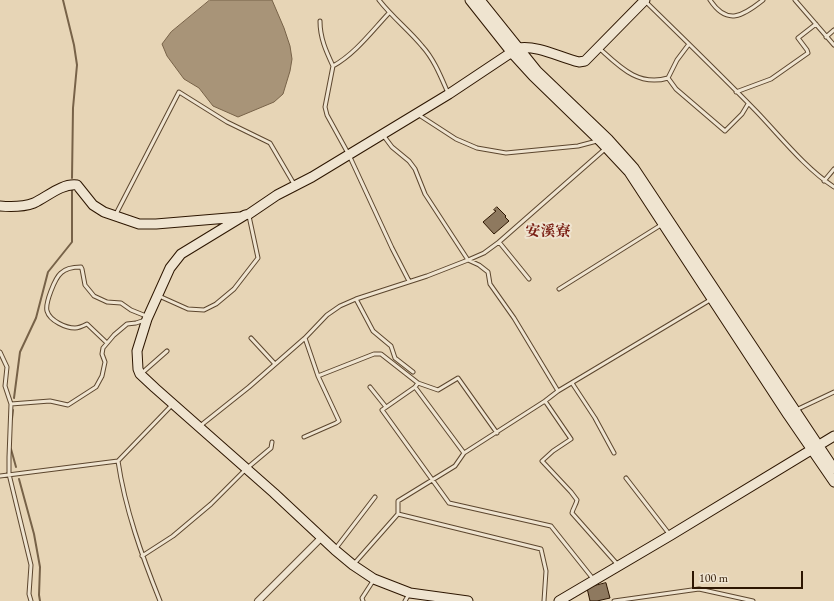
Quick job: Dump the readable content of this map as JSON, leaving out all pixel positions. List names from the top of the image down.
{
  "districts": ["安溪寮"],
  "scale_bar": "100 m"
}
